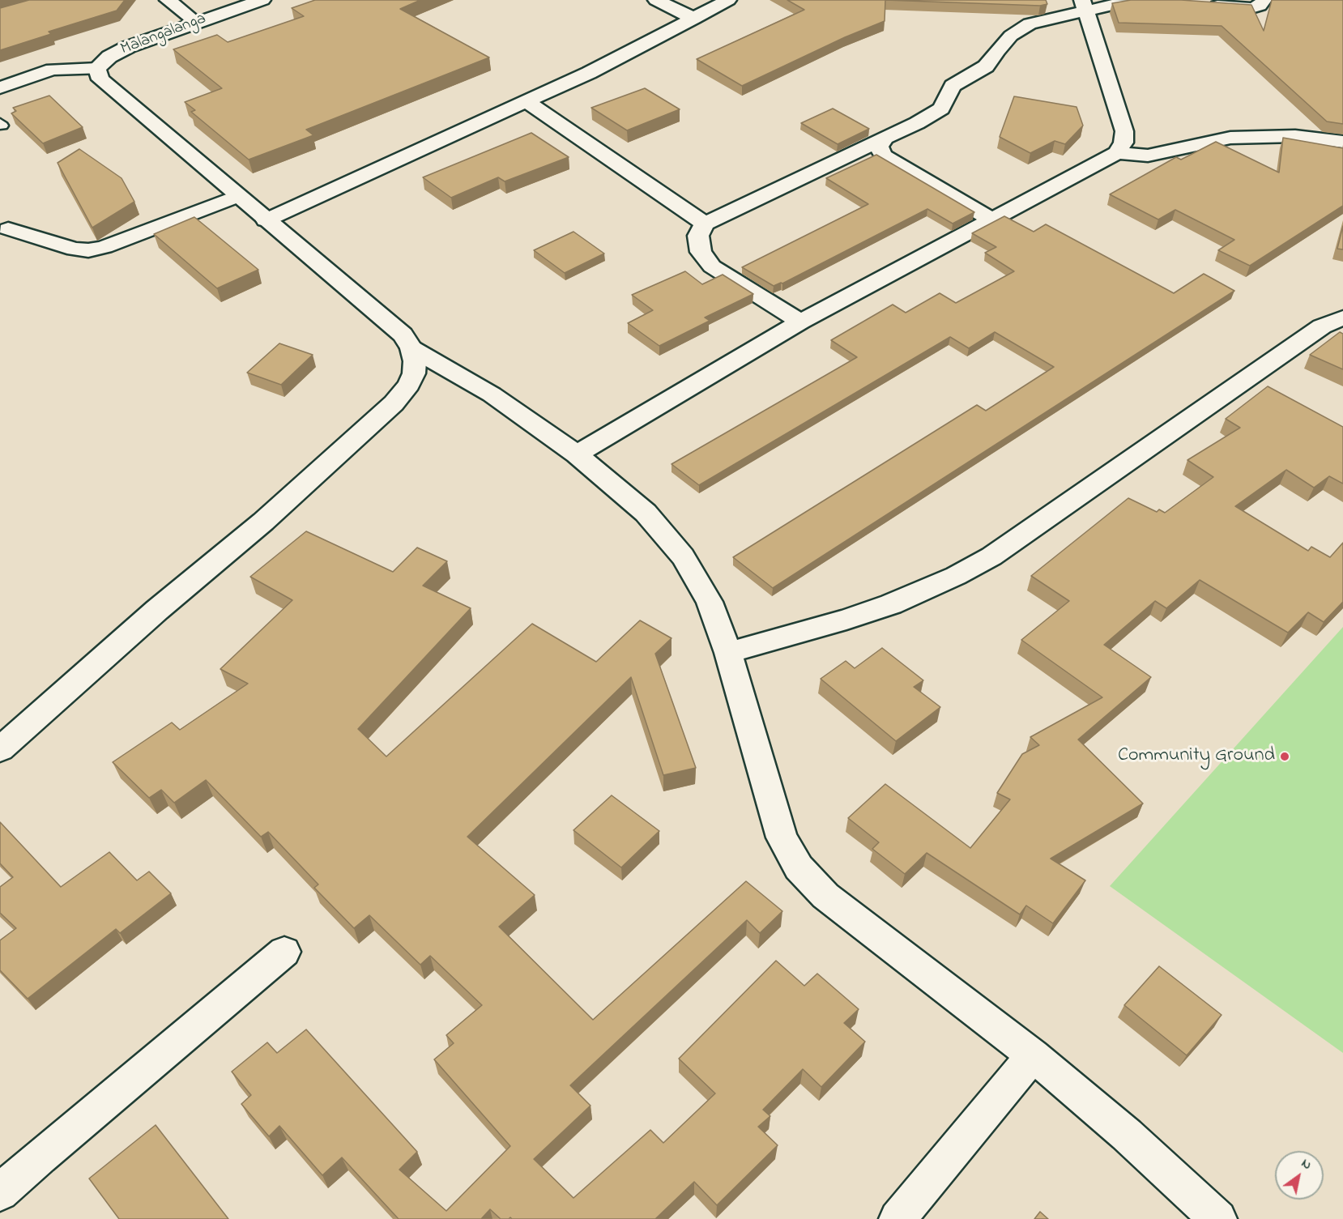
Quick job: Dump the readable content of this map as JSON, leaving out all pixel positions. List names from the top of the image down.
{
  "streets": {
    "street": ["Malangalanga"]
  },
  "places": ["Community Ground"],
  "north": "top right"
}
